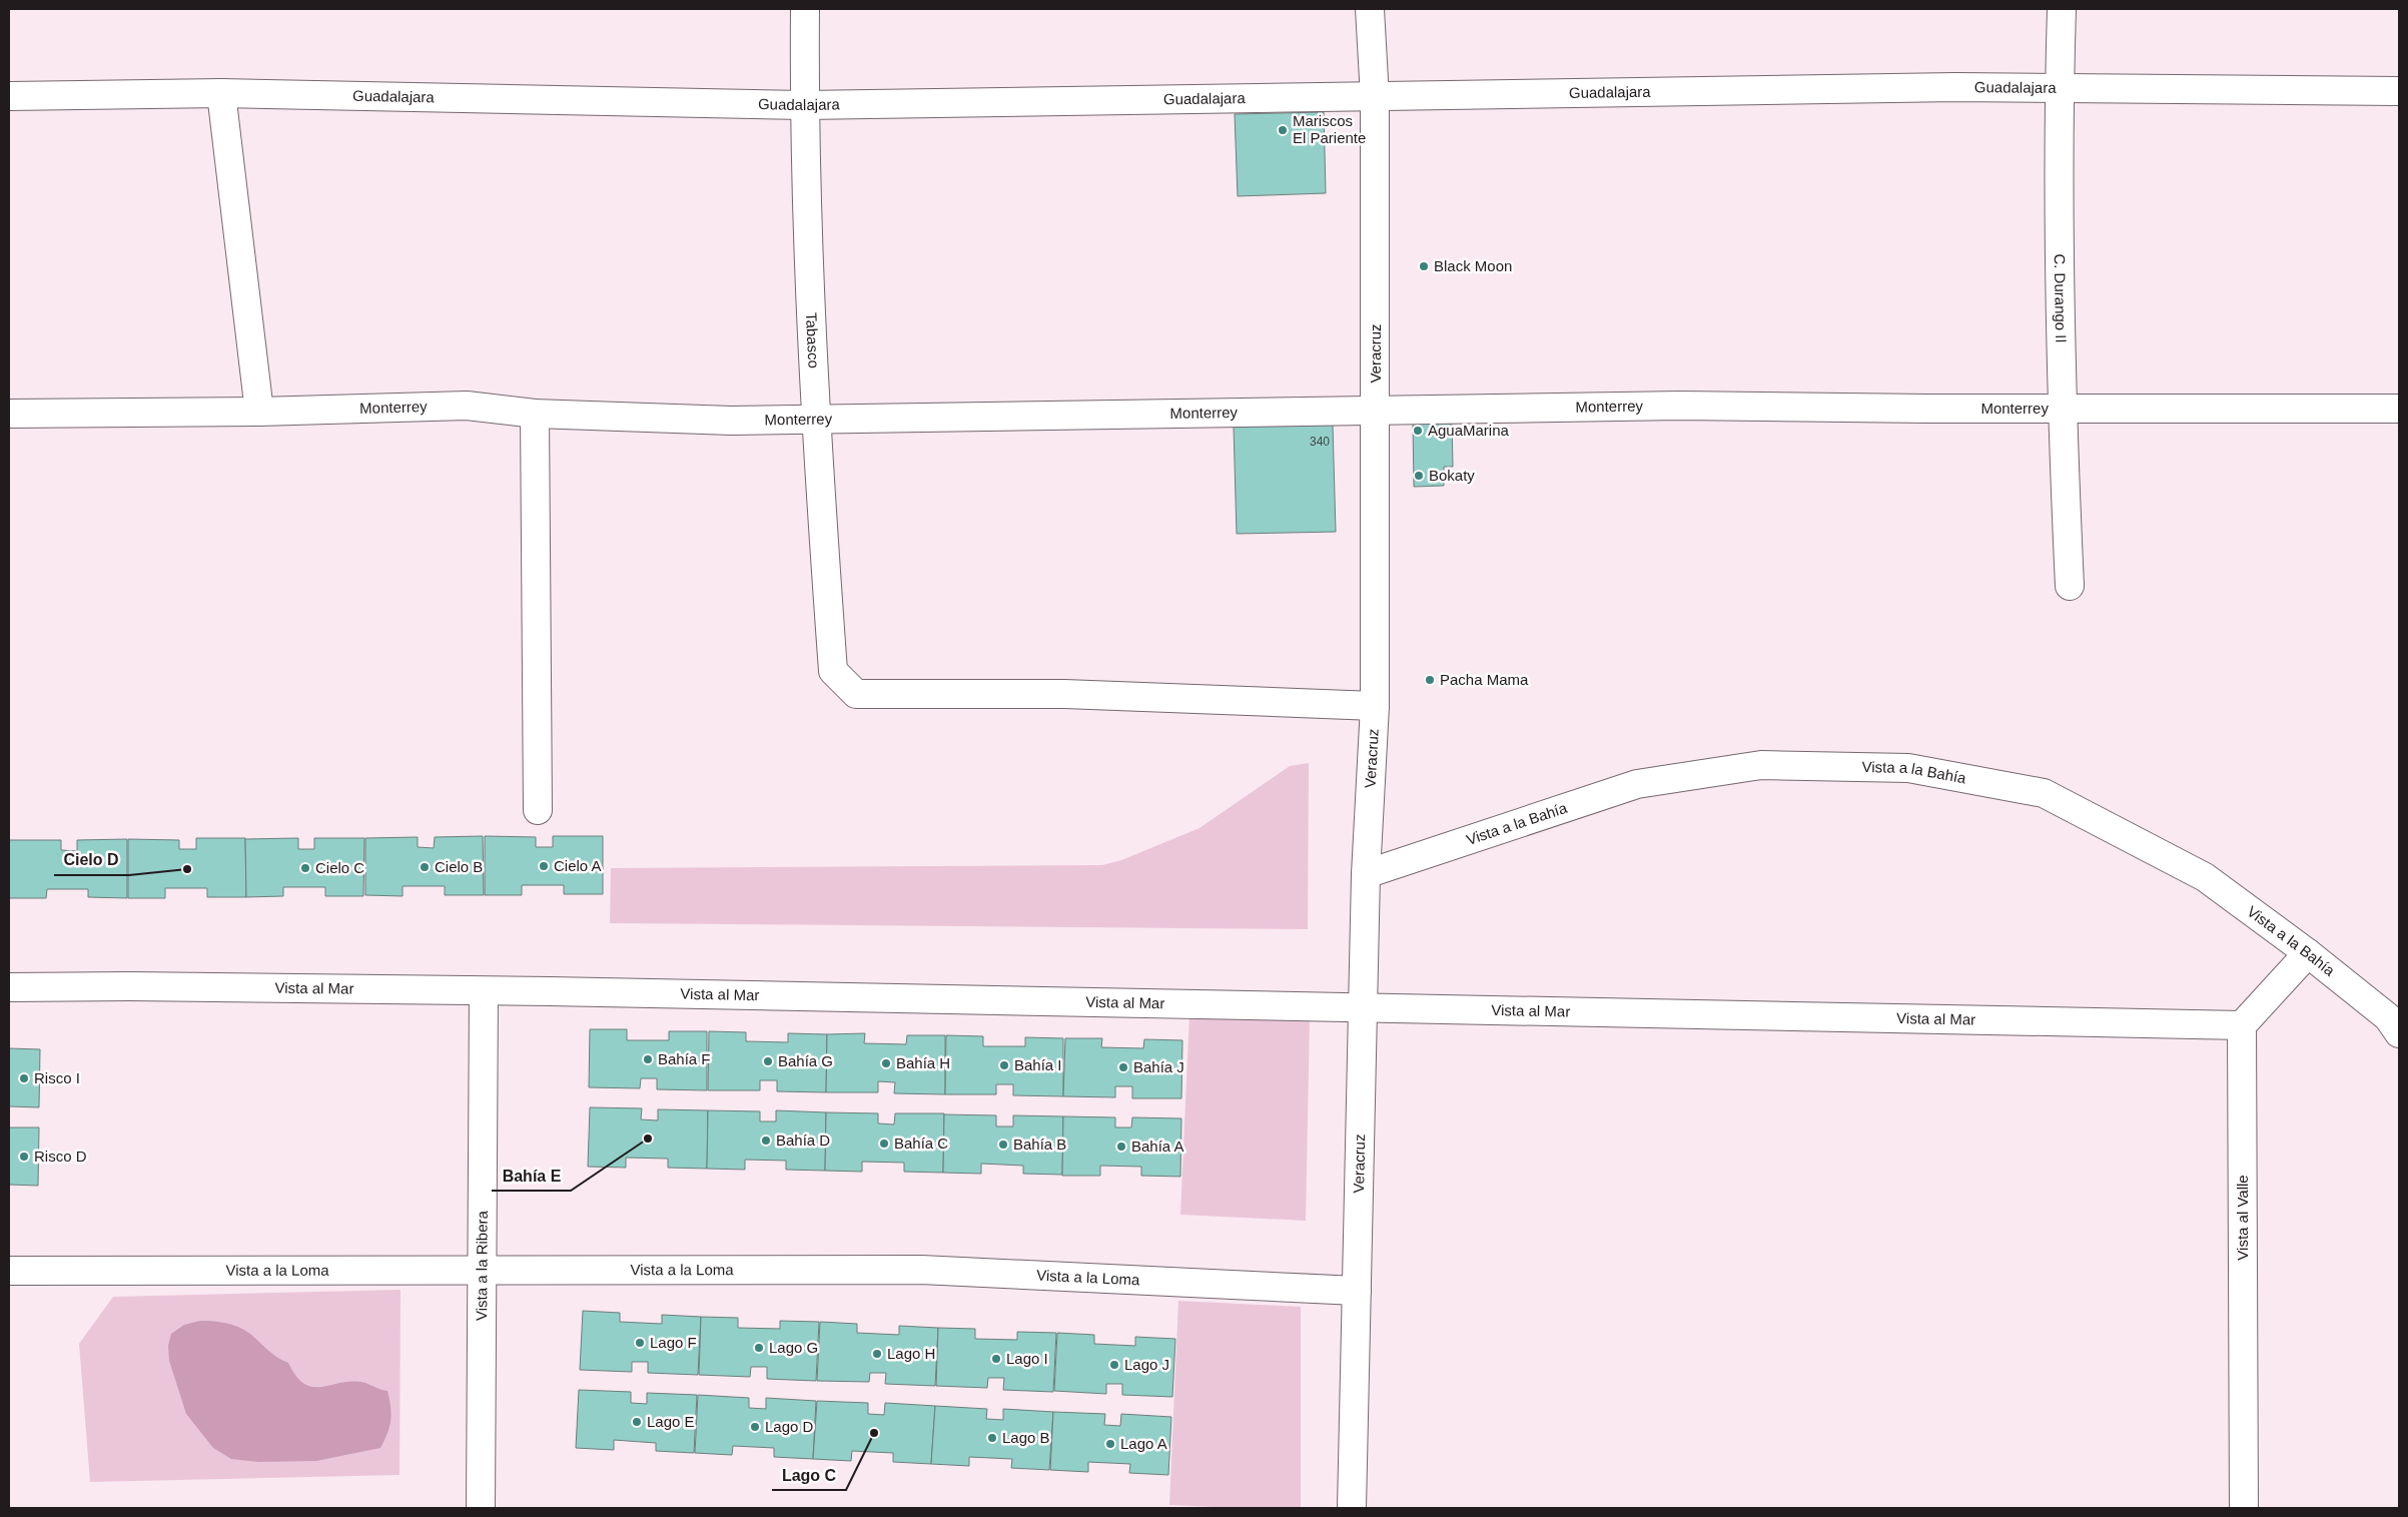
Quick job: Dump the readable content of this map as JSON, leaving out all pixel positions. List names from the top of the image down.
{
  "streets": {
    "street": [
      "Guadalajara",
      "C. Durango II",
      "Tabasco",
      "Veracruz",
      "Monterrey",
      "Vista a la Bahía",
      "Vista al Mar",
      "Vista al Valle",
      "Vista a la Ribera",
      "Vista a la Loma"
    ]
  },
  "crossings": [
    ["Guadalajara", "C. Durango II"],
    ["Guadalajara", "Tabasco"],
    ["Guadalajara", "Veracruz"],
    ["C. Durango II", "Monterrey"],
    ["Tabasco", "Veracruz"],
    ["Tabasco", "Monterrey"],
    ["Veracruz", "Monterrey"],
    ["Veracruz", "Vista a la Bahía"],
    ["Veracruz", "Vista al Mar"],
    ["Veracruz", "Vista a la Loma"],
    ["Vista al Mar", "Vista al Valle"],
    ["Vista al Mar", "Vista a la Ribera"],
    ["Vista a la Ribera", "Vista a la Loma"]
  ],
  "places": [
    "Mariscos El Pariente",
    "Black Moon",
    "AguaMarina",
    "Bokaty",
    "Pacha Mama",
    "Cielo A",
    "Cielo B",
    "Cielo C",
    "Cielo D",
    "Bahía F",
    "Bahía G",
    "Bahía H",
    "Bahía I",
    "Bahía J",
    "Risco I",
    "Bahía E",
    "Bahía D",
    "Bahía C",
    "Bahía B",
    "Bahía A",
    "Risco D",
    "Lago F",
    "Lago G",
    "Lago H",
    "Lago I",
    "Lago J",
    "Lago E",
    "Lago D",
    "Lago C",
    "Lago B",
    "Lago A"
  ],
  "house_numbers": ["340"]
}
